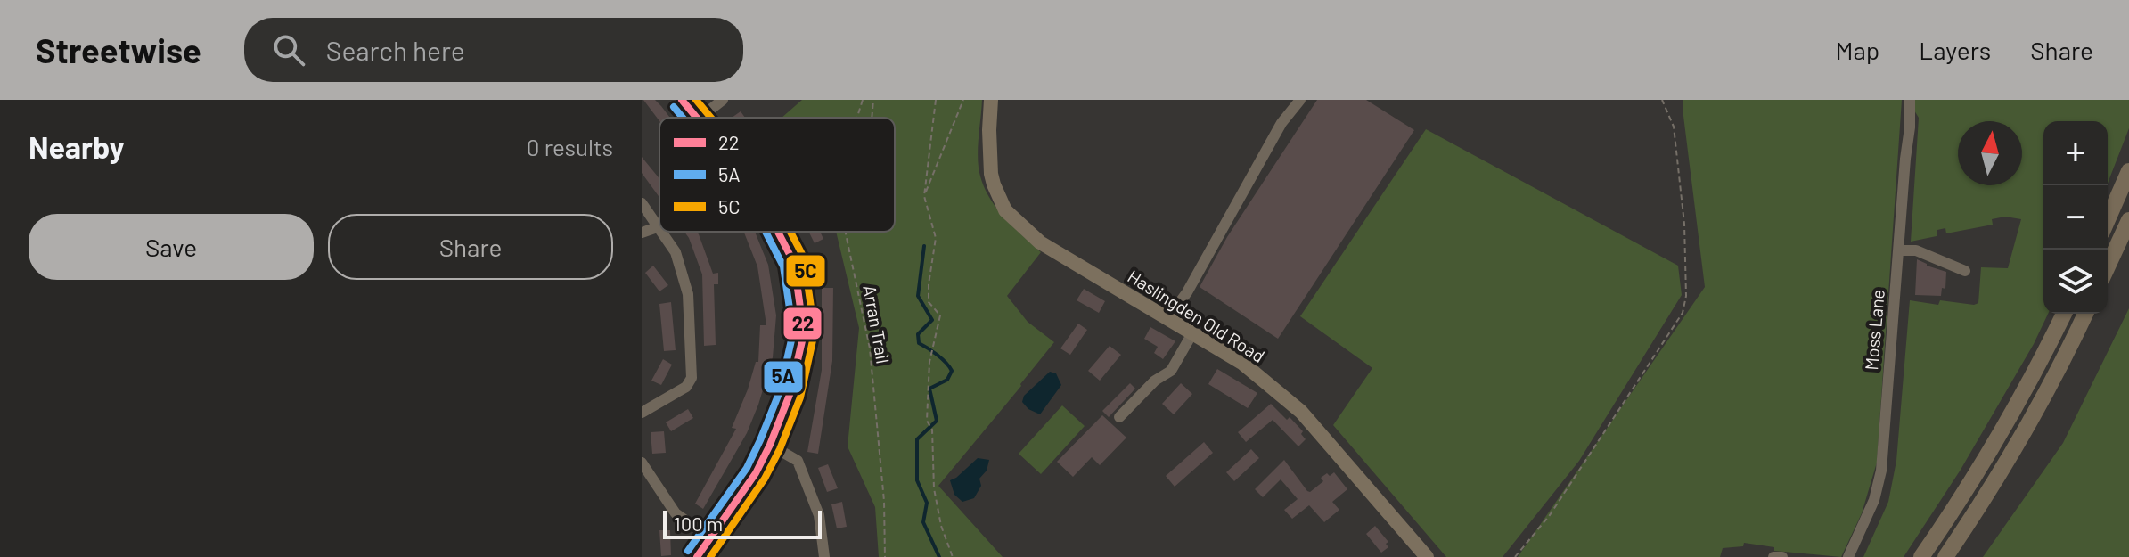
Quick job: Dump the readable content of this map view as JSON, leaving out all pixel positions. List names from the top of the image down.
{
  "streets": {
    "main road": ["Haslingden Old Road"],
    "street": ["Moss Lane"],
    "path": ["Arran Trail"]
  },
  "lines": ["transit line 22", "transit line 5C", "transit line 5A"],
  "legend": ["22", "5A", "5C"],
  "scale_bar": "100 m",
  "north": "top",
  "page": {
    "header": "Streetwise",
    "search": "Search here",
    "nav": ["Map", "Layers", "Share"],
    "heading": ["Nearby", "0 results"],
    "map_buttons": ["+", "−"],
    "buttons": ["Save", "Share"],
    "scale": "100 m"
  }
}
